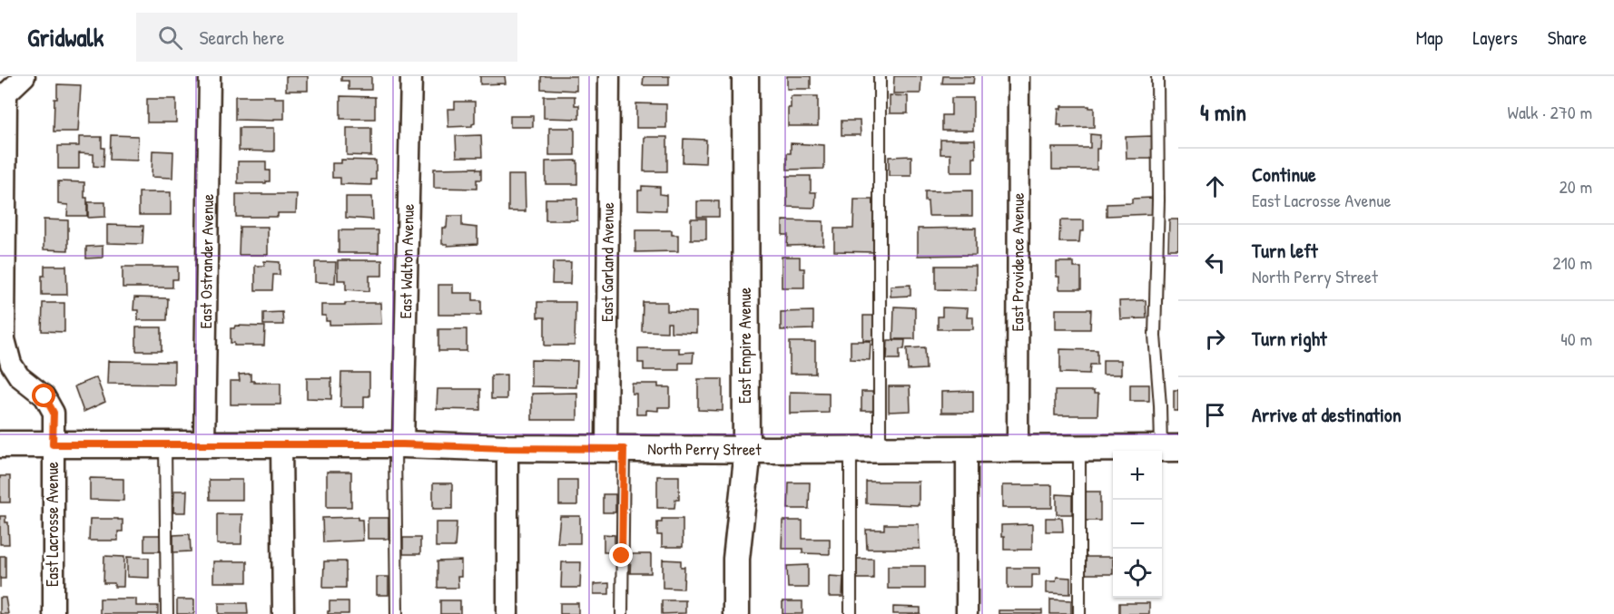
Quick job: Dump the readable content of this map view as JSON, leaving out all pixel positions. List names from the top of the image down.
{
  "streets": {
    "street": [
      "East Ostrander Avenue",
      "East Walton Avenue",
      "East Garland Avenue",
      "East Providence Avenue",
      "East Empire Avenue",
      "North Perry Street",
      "East Lacrosse Avenue"
    ]
  },
  "crossings": [
    ["East Ostrander Avenue", "North Perry Street"],
    ["East Walton Avenue", "North Perry Street"],
    ["East Garland Avenue", "North Perry Street"],
    ["East Providence Avenue", "North Perry Street"],
    ["East Empire Avenue", "North Perry Street"],
    ["North Perry Street", "East Lacrosse Avenue"]
  ],
  "page": {
    "header": "Gridwalk",
    "search": "Search here",
    "nav": ["Map", "Layers", "Share"],
    "heading": ["4 min", "Walk · 270 m"],
    "list": [
      ["Continue", "East Lacrosse Avenue", "20 m"],
      ["Turn left", "North Perry Street", "210 m"],
      ["Turn right", "40 m"],
      "Arrive at destination"
    ],
    "map_buttons": ["+", "−"]
  }
}
